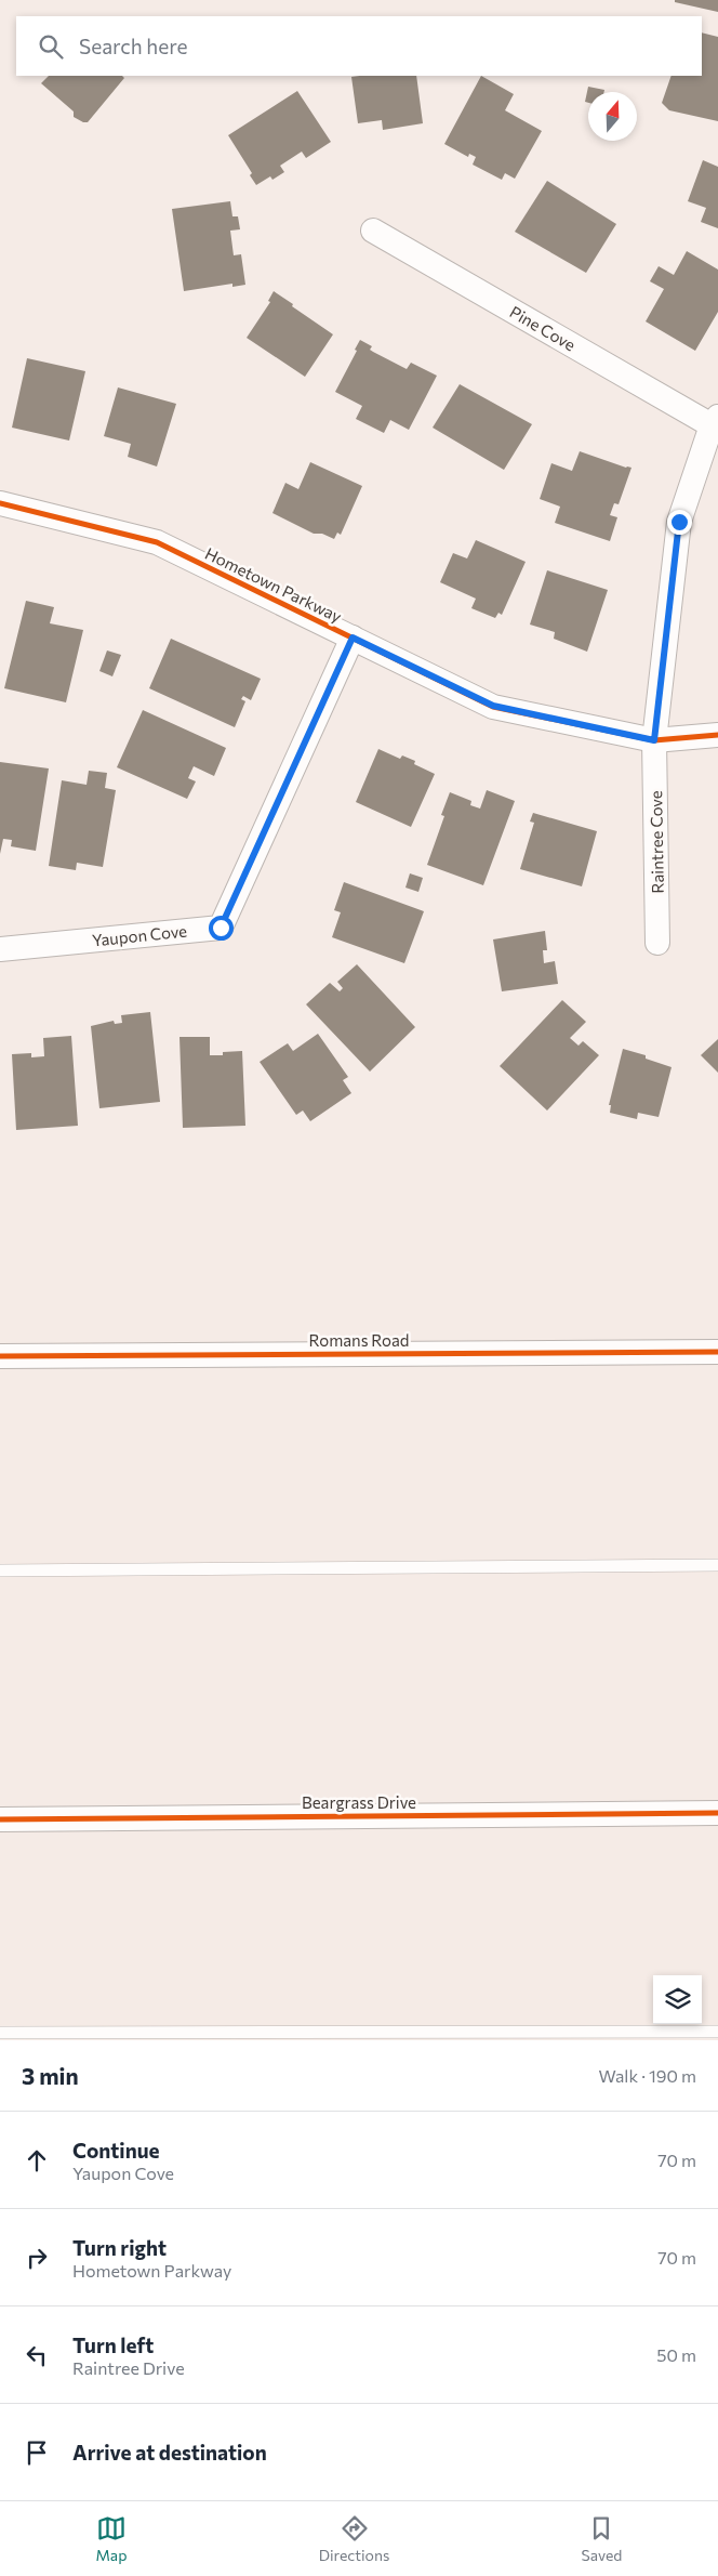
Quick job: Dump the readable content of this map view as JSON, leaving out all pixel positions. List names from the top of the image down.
{
  "streets": {
    "street": [
      "Pine Cove",
      "Hometown Parkway",
      "Raintree Cove",
      "Yaupon Cove",
      "Romans Road",
      "Beargrass Drive"
    ]
  },
  "crossings": [
    ["Pine Cove", "Raintree Cove"],
    ["Hometown Parkway", "Raintree Cove"],
    ["Hometown Parkway", "Yaupon Cove"]
  ],
  "north": "top",
  "page": {
    "search": "Search here",
    "heading": ["3 min", "Walk · 190 m"],
    "list": [
      ["Continue", "Yaupon Cove", "70 m"],
      ["Turn right", "Hometown Parkway", "70 m"],
      ["Turn left", "Raintree Drive", "50 m"],
      "Arrive at destination"
    ],
    "nav": ["Map", "Directions", "Saved"]
  }
}
